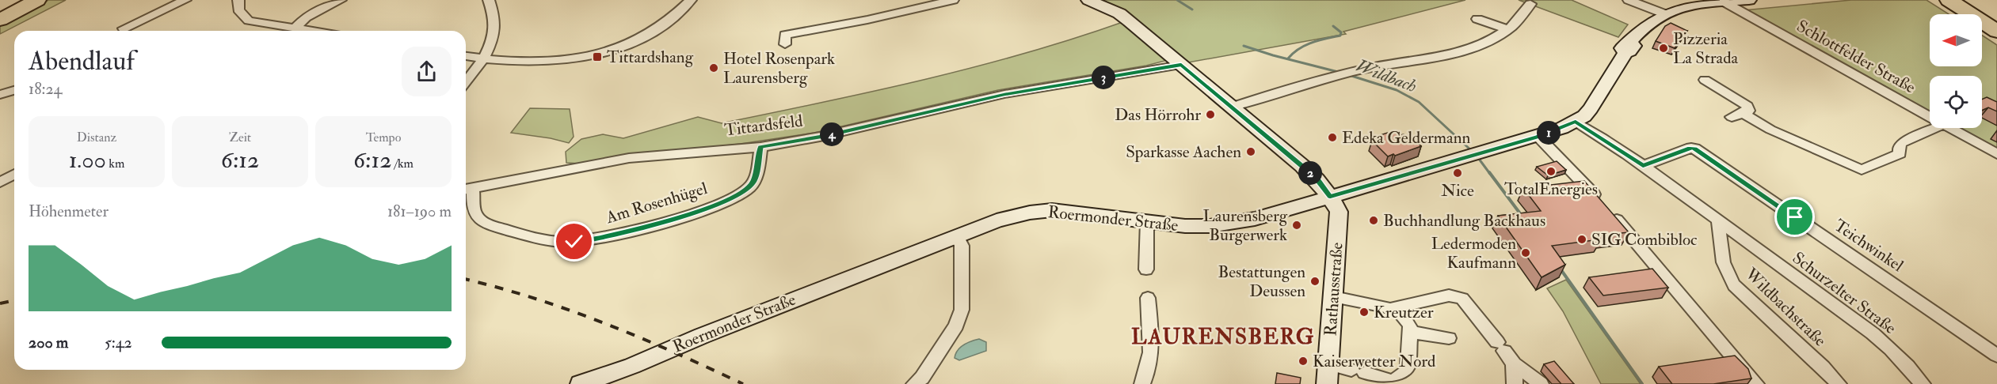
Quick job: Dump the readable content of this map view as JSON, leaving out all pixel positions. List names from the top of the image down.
{
  "streets": {
    "main road": ["Roermonder Straße", "Rathausstraße"],
    "street": [
      "Schlottfelder Straße",
      "Tittardsfeld",
      "Am Rosenhügel",
      "Teichwinkel",
      "Schurzelter Straße",
      "Wildbachstraße"
    ]
  },
  "crossings": [
    ["Schlottfelder Straße", "Roermonder Straße"],
    ["Tittardsfeld", "Am Rosenhügel"],
    ["Tittardsfeld", "Rathausstraße"],
    ["Roermonder Straße", "Rathausstraße"],
    ["Roermonder Straße", "Schurzelter Straße"],
    ["Teichwinkel", "Schurzelter Straße"],
    ["Schurzelter Straße", "Wildbachstraße"]
  ],
  "districts": ["LAURENSBERG"],
  "water": ["Wildbach"],
  "places": {
    "other": [
      "Pizzeria La Strada",
      "Hotel Rosenpark Laurensberg",
      "Das Hörrohr",
      "Edeka Geldermann",
      "Sparkasse Aachen",
      "TotalEnergies",
      "Nice",
      "Buchhandlung Backhaus",
      "Laurensberg Burgerwerk",
      "SIG Combibloc",
      "Ledermoden Kaufmann",
      "Bestattungen Deussen",
      "Kreutzer",
      "Kaiserwetter Nord"
    ],
    "transit": ["Tittardshang"]
  },
  "north": "left",
  "page": {
    "heading": ["Abendlauf", "18:24"],
    "pins": [
      "3",
      "1",
      "4",
      "2"
    ],
    "stats": [
      ["Distanz", "1.00 km"],
      ["Zeit", "6:12"],
      ["Tempo", "6:12 /km"]
    ],
    "chart": ["Höhenmeter", "181–190 m"],
    "list": [
      {
        "name": "200 m",
        "note": "5:42"
      }
    ]
  }
}
